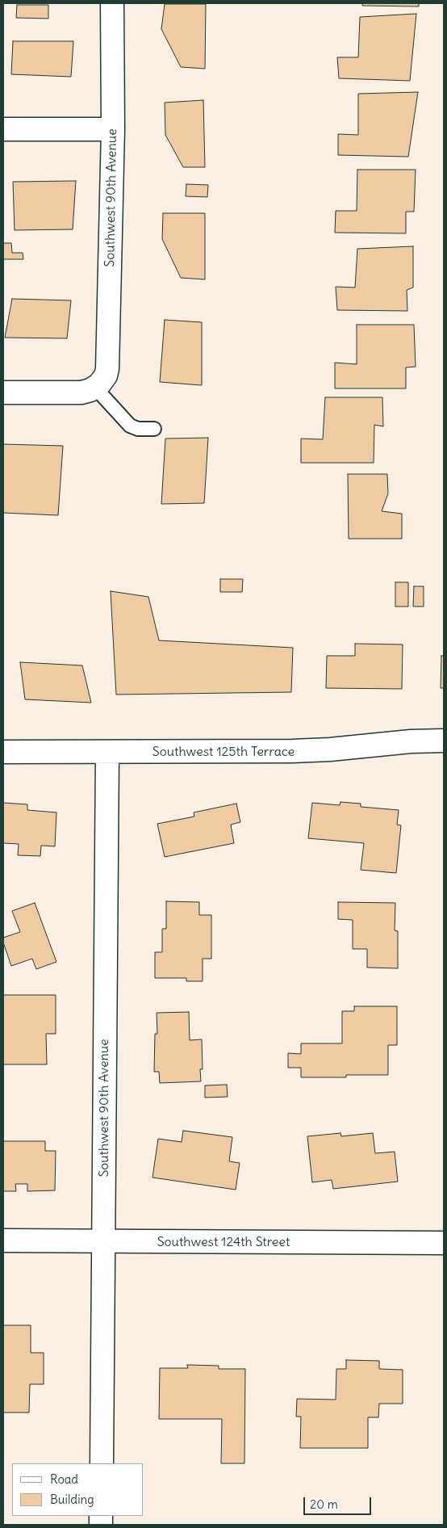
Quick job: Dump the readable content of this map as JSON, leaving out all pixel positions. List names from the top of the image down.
{
  "streets": {
    "street": ["Southwest 90th Avenue", "Southwest 125th Terrace", "Southwest 124th Street"]
  },
  "crossings": [
    ["Southwest 90th Avenue", "Southwest 125th Terrace"],
    ["Southwest 90th Avenue", "Southwest 124th Street"]
  ],
  "legend": ["Road", "Building"],
  "scale_bar": "20 m"
}
